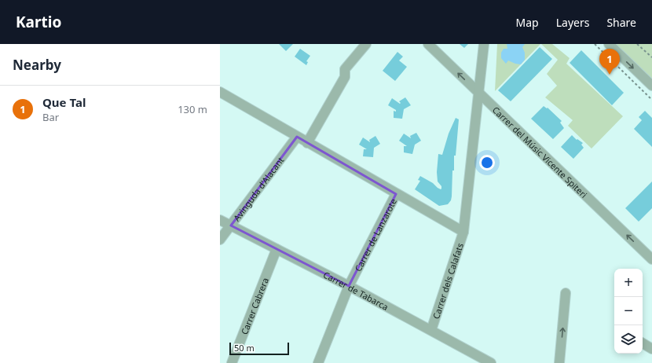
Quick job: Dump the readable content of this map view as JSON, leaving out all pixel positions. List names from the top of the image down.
{
  "streets": {
    "street": [
      "Carrer del Músic Vicente Spiteri",
      "Avinguda d'Alacant",
      "Carrer de Lanzarote",
      "Carrer dels Calafats",
      "Carrer de Tabarca",
      "Carrer Cabrera"
    ]
  },
  "crossings": [
    ["Carrer del Músic Vicente Spiteri", "Carrer dels Calafats"],
    ["Avinguda d'Alacant", "Carrer de Tabarca"],
    ["Carrer de Lanzarote", "Carrer de Tabarca"],
    ["Carrer dels Calafats", "Carrer de Tabarca"],
    ["Carrer de Tabarca", "Carrer Cabrera"]
  ],
  "one_way": ["Carrer del Músic Vicente Spiteri"],
  "scale_bar": "50 m",
  "page": {
    "header": "Kartio",
    "nav": ["Map", "Layers", "Share"],
    "heading": "Nearby",
    "pins": "1",
    "list": [
      {
        "mark": "1",
        "name": "Que Tal",
        "note": "Bar",
        "value": "130 m"
      }
    ],
    "map_buttons": ["+", "−"],
    "scale": "50 m"
  }
}
